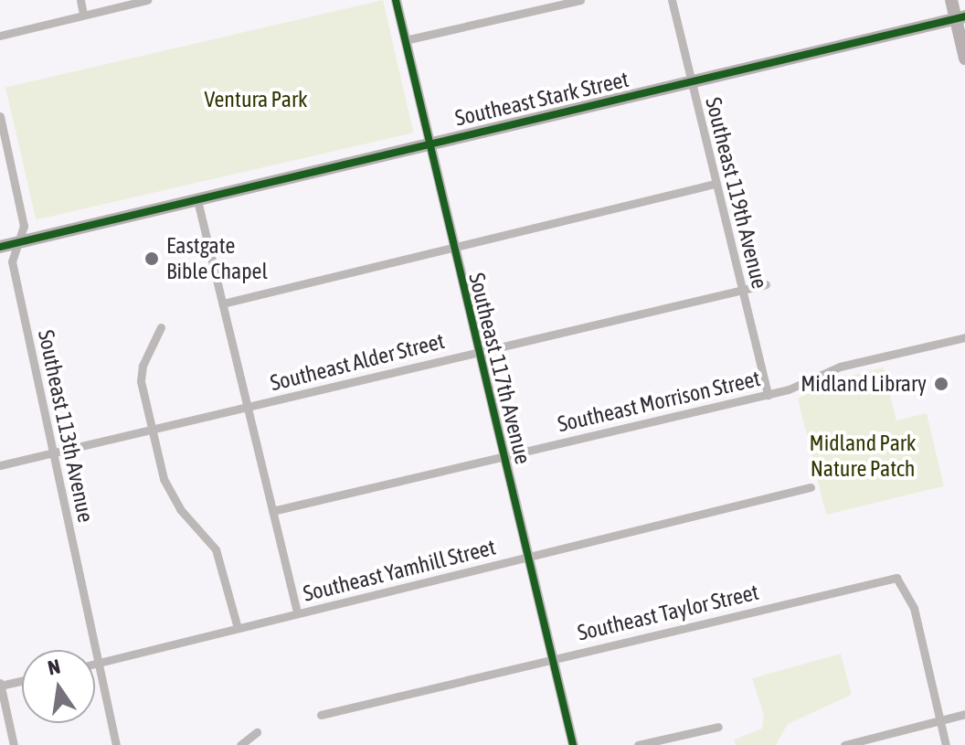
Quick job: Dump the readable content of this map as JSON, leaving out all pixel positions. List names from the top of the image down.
{
  "streets": {
    "main road": ["Southeast Stark Street"],
    "street": [
      "Southeast 119th Avenue",
      "Southeast Alder Street",
      "Southeast 117th Avenue",
      "Southeast Morrison Street",
      "Southeast 113th Avenue",
      "Southeast Yamhill Street",
      "Southeast Taylor Street"
    ]
  },
  "crossings": [
    ["Southeast Stark Street", "Southeast 119th Avenue"],
    ["Southeast Stark Street", "Southeast 117th Avenue"],
    ["Southeast Stark Street", "Southeast 113th Avenue"],
    ["Southeast 119th Avenue", "Southeast Alder Street"],
    ["Southeast 119th Avenue", "Southeast Morrison Street"],
    ["Southeast Alder Street", "Southeast 117th Avenue"],
    ["Southeast Alder Street", "Southeast 113th Avenue"],
    ["Southeast 117th Avenue", "Southeast Morrison Street"],
    ["Southeast 117th Avenue", "Southeast Yamhill Street"],
    ["Southeast 117th Avenue", "Southeast Taylor Street"],
    ["Southeast 113th Avenue", "Southeast Yamhill Street"]
  ],
  "parks": ["Ventura Park", "Midland Park Nature Patch"],
  "places": ["Eastgate Bible Chapel", "Midland Library"],
  "north": "top"
}
